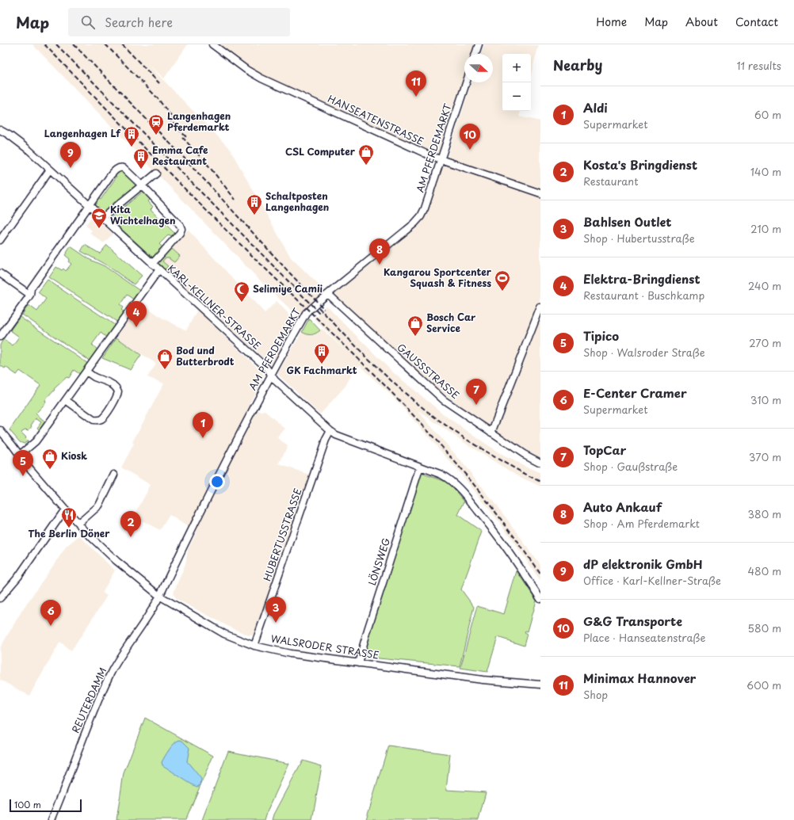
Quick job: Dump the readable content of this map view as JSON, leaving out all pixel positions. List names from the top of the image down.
{
  "streets": {
    "street": [
      "HANSEATENSTRASSE",
      "AM PFERDEMARKT",
      "KARL-KELLNER-STRASSE",
      "GAUSSSTRASSE",
      "HUBERTUSSTRASSE",
      "LÖNSWEG",
      "WALSRODER STRASSE",
      "REUTERDAMM"
    ]
  },
  "crossings": [
    ["HANSEATENSTRASSE", "AM PFERDEMARKT"],
    ["AM PFERDEMARKT", "KARL-KELLNER-STRASSE"],
    ["AM PFERDEMARKT", "GAUSSSTRASSE"],
    ["AM PFERDEMARKT", "WALSRODER STRASSE"],
    ["AM PFERDEMARKT", "REUTERDAMM"],
    ["KARL-KELLNER-STRASSE", "HUBERTUSSTRASSE"],
    ["KARL-KELLNER-STRASSE", "LÖNSWEG"],
    ["HUBERTUSSTRASSE", "WALSRODER STRASSE"],
    ["LÖNSWEG", "WALSRODER STRASSE"],
    ["WALSRODER STRASSE", "REUTERDAMM"]
  ],
  "places": {
    "station": ["Langenhagen Pferdemarkt"],
    "building": [
      "Langenhagen Lf",
      "Emma Cafe Restaurant",
      "Schaltposten Langenhagen",
      "GK Fachmarkt"
    ],
    "shop": [
      "CSL Computer",
      "Bosch Car Service",
      "Bod und Butterbrodt",
      "Kiosk"
    ],
    "school or university": ["Kita Wichtelhagen"],
    "sports": ["Kangarou Sportcenter Squash & Fitness"],
    "mosque": ["Selimiye Camii"],
    "restaurant": ["The Berlin Döner"]
  },
  "scale_bar": "100 m",
  "north": "right",
  "page": {
    "header": "Map",
    "search": "Search here",
    "nav": [
      "Home",
      "Map",
      "About",
      "Contact"
    ],
    "heading": ["Nearby", "11 results"],
    "map_buttons": ["+", "−"],
    "pins": [
      "11",
      "10",
      "9",
      "8",
      "4",
      "7",
      "1",
      "5",
      "2",
      "3",
      "6"
    ],
    "list": [
      {
        "mark": "1",
        "name": "Aldi",
        "note": "Supermarket",
        "value": "60 m"
      },
      {
        "mark": "2",
        "name": "Kosta's Bringdienst",
        "note": "Restaurant",
        "value": "140 m"
      },
      {
        "mark": "3",
        "name": "Bahlsen Outlet",
        "note": "Shop · Hubertusstraße",
        "value": "210 m"
      },
      {
        "mark": "4",
        "name": "Elektra-Bringdienst",
        "note": "Restaurant · Buschkamp",
        "value": "240 m"
      },
      {
        "mark": "5",
        "name": "Tipico",
        "note": "Shop · Walsroder Straße",
        "value": "270 m"
      },
      {
        "mark": "6",
        "name": "E-Center Cramer",
        "note": "Supermarket",
        "value": "310 m"
      },
      {
        "mark": "7",
        "name": "TopCar",
        "note": "Shop · Gaußstraße",
        "value": "370 m"
      },
      {
        "mark": "8",
        "name": "Auto Ankauf",
        "note": "Shop · Am Pferdemarkt",
        "value": "380 m"
      },
      {
        "mark": "9",
        "name": "dP elektronik GmbH",
        "note": "Office · Karl-Kellner-Straße",
        "value": "480 m"
      },
      {
        "mark": "10",
        "name": "G&G Transporte",
        "note": "Place · Hanseatenstraße",
        "value": "580 m"
      },
      {
        "mark": "11",
        "name": "Minimax Hannover",
        "note": "Shop",
        "value": "600 m"
      }
    ],
    "scale": "100 m"
  }
}
